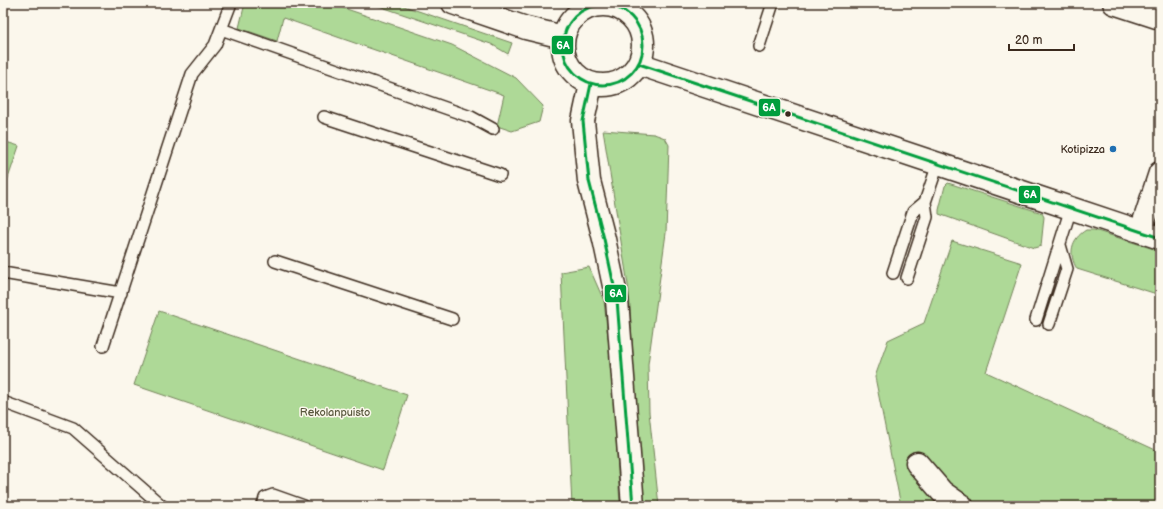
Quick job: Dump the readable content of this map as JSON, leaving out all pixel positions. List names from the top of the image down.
{
  "parks": ["Rekolanpuisto"],
  "places": ["Kotipizza"],
  "lines": ["transit line 6A"],
  "scale_bar": "20 m"
}
